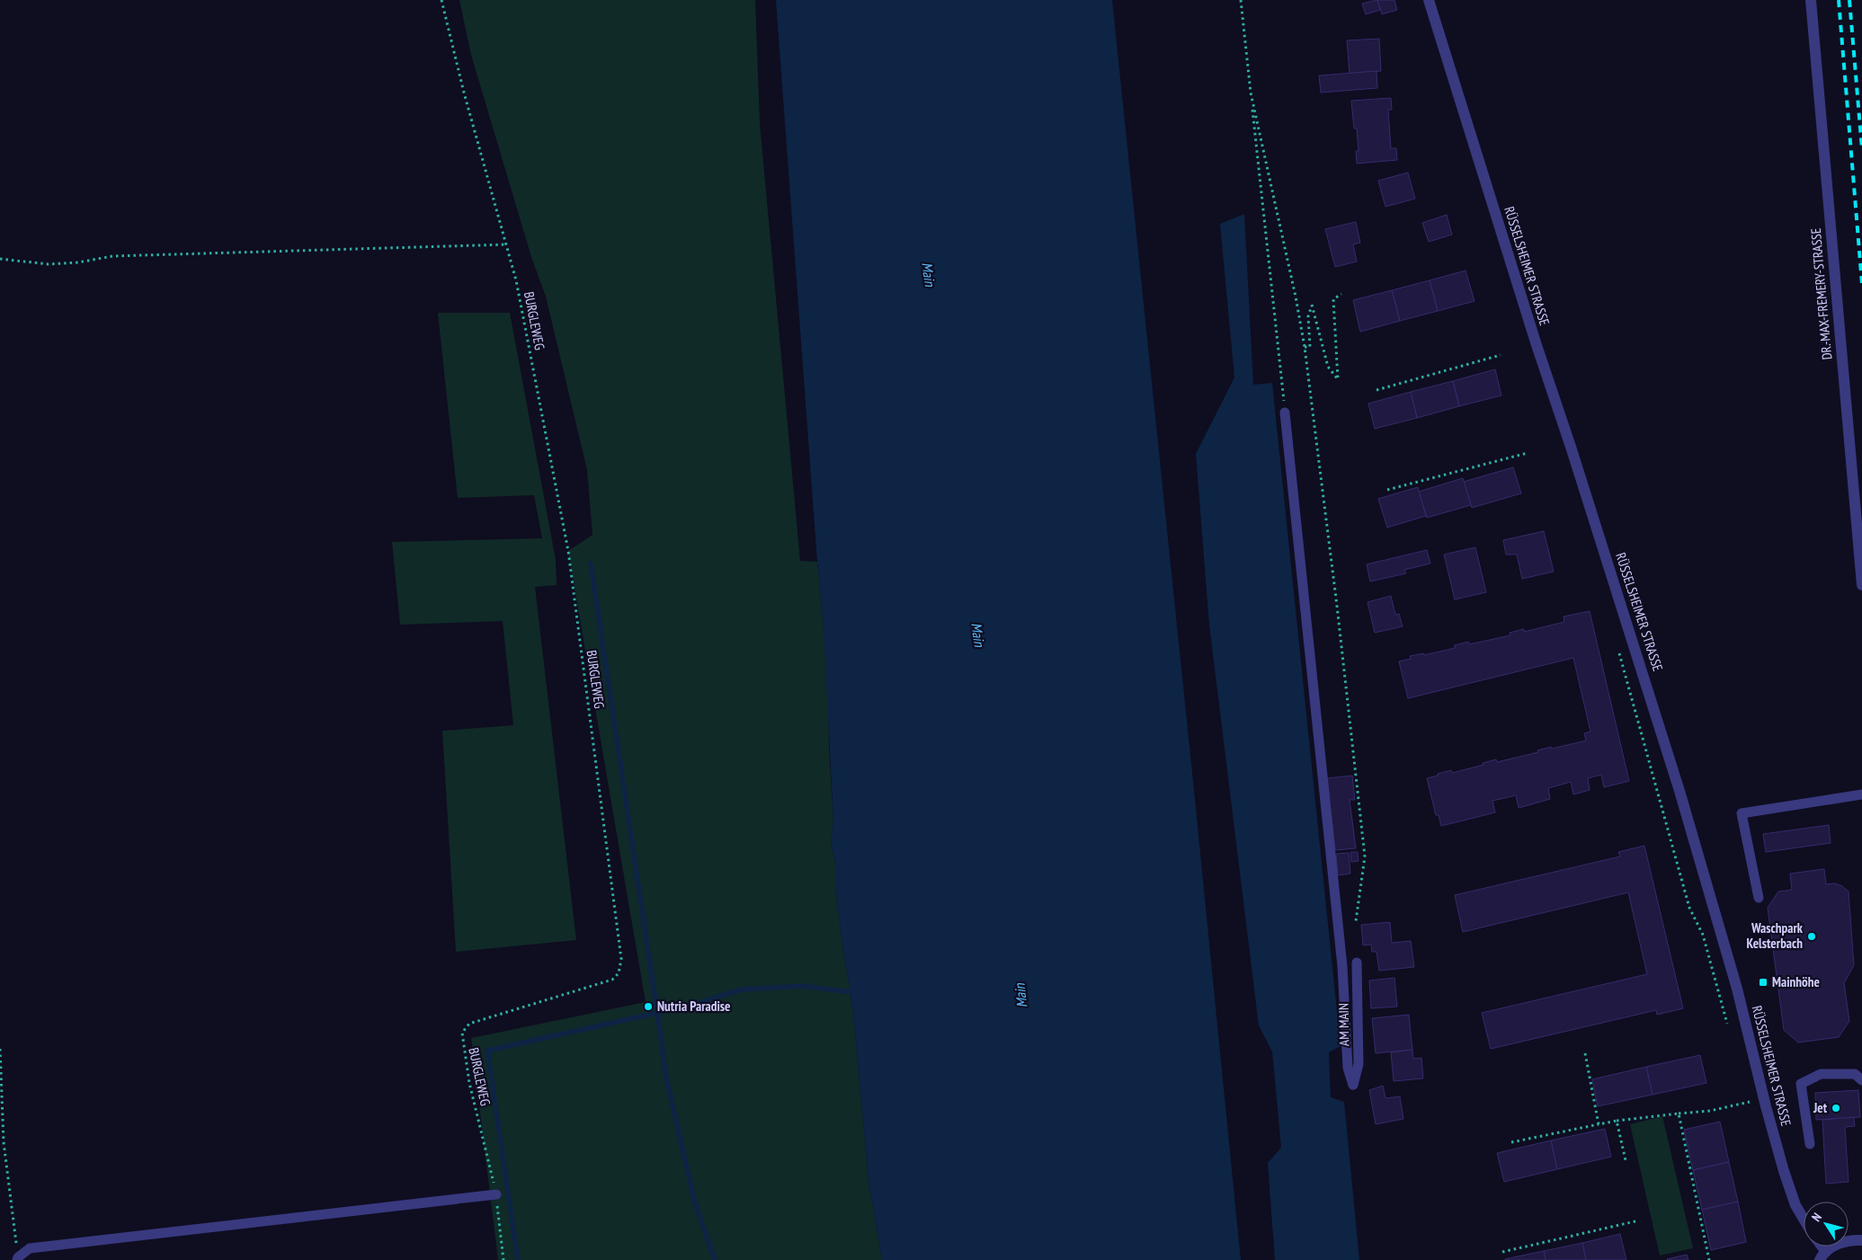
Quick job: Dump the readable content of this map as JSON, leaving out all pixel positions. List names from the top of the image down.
{
  "streets": {
    "street": ["RÜSSELSHEIMER STRASSE", "DR.-MAX-FREMERY-STRASSE"],
    "lane": ["AM MAIN"],
    "path": ["BURGLEWEG"]
  },
  "water": ["Main"],
  "places": {
    "other": ["Waschpark Kelsterbach", "Nutria Paradise", "Jet"],
    "transit": ["Mainhöhe"]
  },
  "north": "top left"
}
